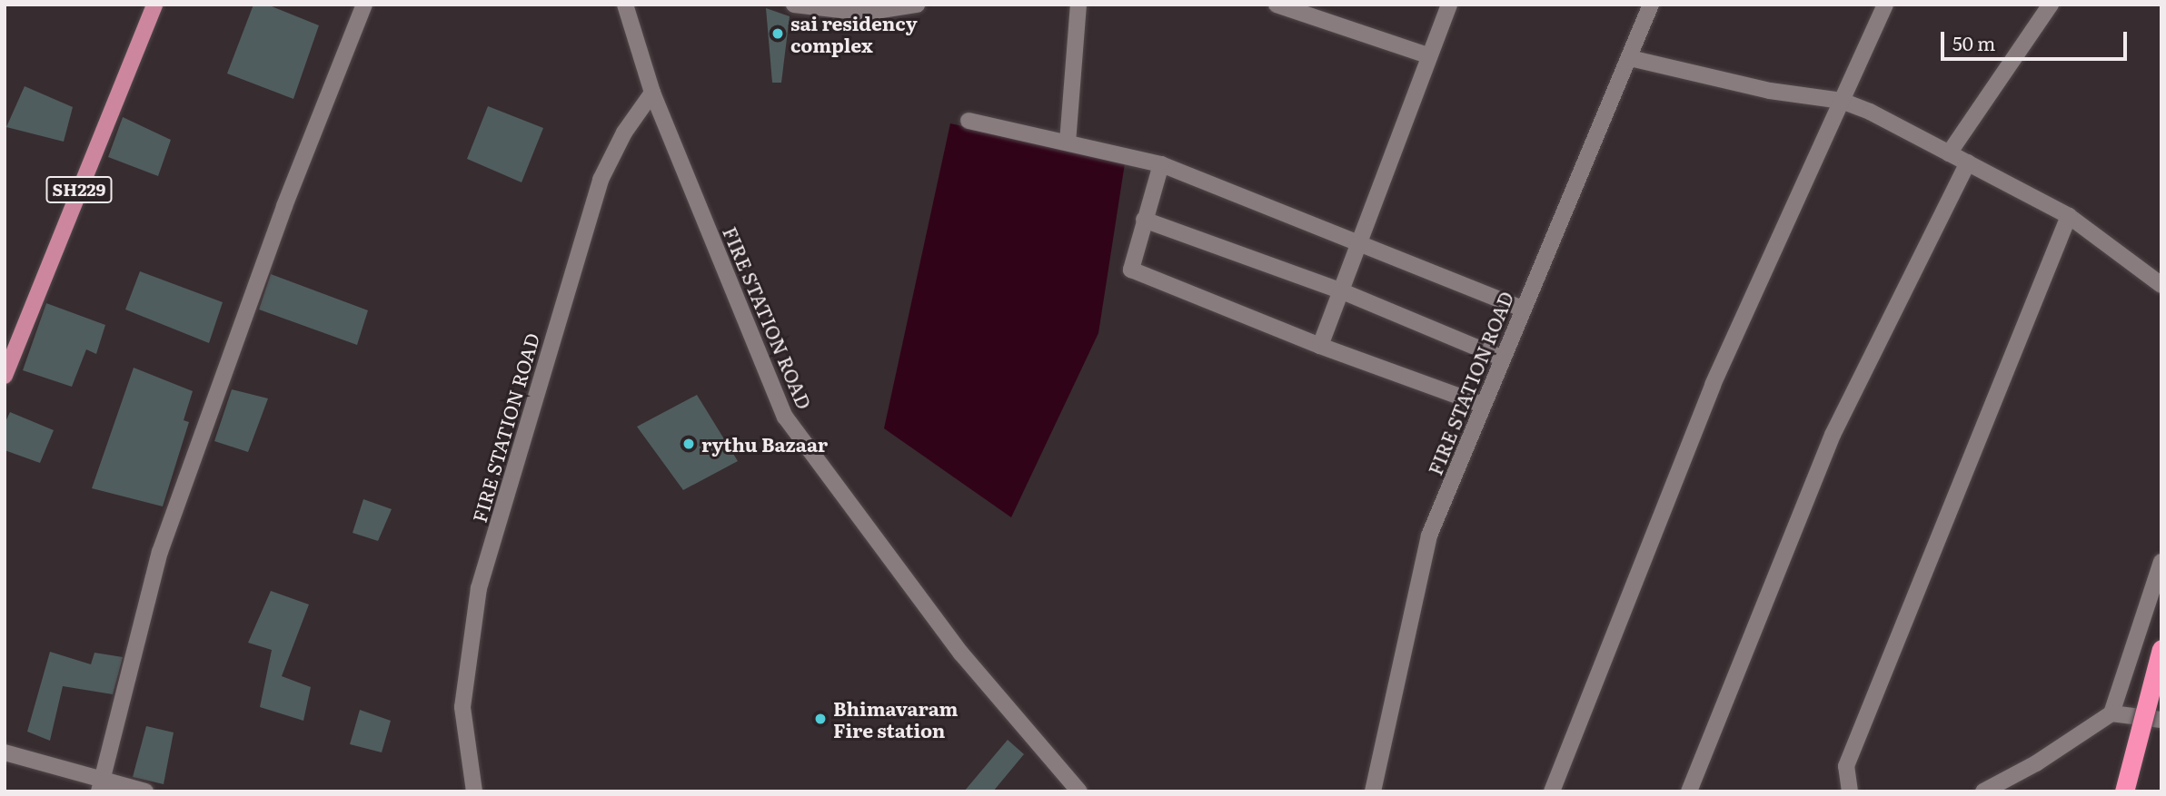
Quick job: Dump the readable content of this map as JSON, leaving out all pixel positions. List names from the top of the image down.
{
  "streets": {
    "main road": ["SH229"],
    "street": ["FIRE STATION ROAD"]
  },
  "places": ["sai residency complex", "rythu Bazaar", "Bhimavaram Fire station"],
  "scale_bar": "50 m"
}
